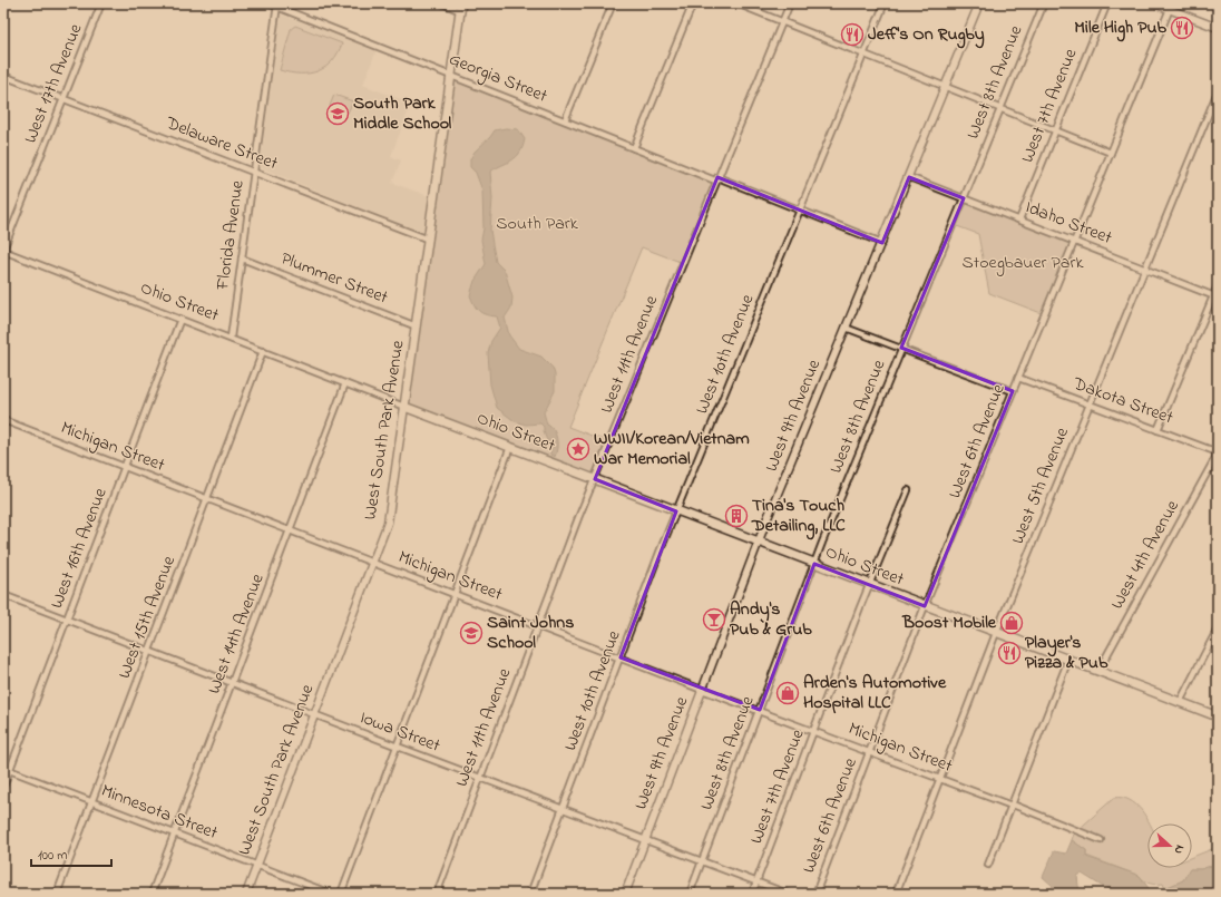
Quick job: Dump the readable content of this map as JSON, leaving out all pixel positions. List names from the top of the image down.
{
  "streets": {
    "main road": ["Ohio Street", "West 9th Avenue", "West South Park Avenue"],
    "street": [
      "Georgia Street",
      "West 8th Avenue",
      "West 17th Avenue",
      "West 7th Avenue",
      "Delaware Street",
      "Idaho Street",
      "Florida Avenue",
      "Plummer Street",
      "West 11th Avenue",
      "West 10th Avenue",
      "Dakota Street",
      "West 6th Avenue",
      "Michigan Street",
      "West 5th Avenue",
      "West 16th Avenue",
      "West 4th Avenue",
      "West 15th Avenue",
      "West 14th Avenue",
      "Iowa Street",
      "Minnesota Street"
    ]
  },
  "crossings": [
    ["Georgia Street", "Florida Avenue"],
    ["Georgia Street", "West 11th Avenue"],
    ["Georgia Street", "West 10th Avenue"],
    ["Georgia Street", "West 9th Avenue"],
    ["Georgia Street", "West South Park Avenue"],
    ["West 8th Avenue", "Idaho Street"],
    ["West 8th Avenue", "Ohio Street"],
    ["West 8th Avenue", "Michigan Street"],
    ["West 8th Avenue", "Iowa Street"],
    ["West 17th Avenue", "Delaware Street"],
    ["West 17th Avenue", "Ohio Street"],
    ["West 7th Avenue", "Idaho Street"],
    ["West 7th Avenue", "Ohio Street"],
    ["West 7th Avenue", "Michigan Street"],
    ["West 7th Avenue", "Iowa Street"],
    ["Delaware Street", "Florida Avenue"],
    ["Delaware Street", "West South Park Avenue"],
    ["Idaho Street", "West 9th Avenue"],
    ["Idaho Street", "West 6th Avenue"],
    ["Idaho Street", "West 5th Avenue"],
    ["Florida Avenue", "Plummer Street"],
    ["Florida Avenue", "Ohio Street"],
    ["Plummer Street", "West South Park Avenue"],
    ["Ohio Street", "West 11th Avenue"],
    ["Ohio Street", "West 10th Avenue"],
    ["Ohio Street", "West 9th Avenue"],
    ["Ohio Street", "West South Park Avenue"],
    ["Ohio Street", "West 6th Avenue"],
    ["Ohio Street", "West 5th Avenue"],
    ["Ohio Street", "West 16th Avenue"],
    ["Ohio Street", "West 4th Avenue"],
    ["Ohio Street", "West 15th Avenue"],
    ["Ohio Street", "West 14th Avenue"],
    ["West 11th Avenue", "Michigan Street"],
    ["West 11th Avenue", "Iowa Street"],
    ["West 10th Avenue", "Michigan Street"],
    ["West 10th Avenue", "Iowa Street"],
    ["Dakota Street", "West 6th Avenue"],
    ["Dakota Street", "West 5th Avenue"],
    ["Dakota Street", "West 4th Avenue"],
    ["West 9th Avenue", "Michigan Street"],
    ["West 9th Avenue", "Iowa Street"],
    ["West South Park Avenue", "Michigan Street"],
    ["West South Park Avenue", "Iowa Street"],
    ["West South Park Avenue", "Minnesota Street"],
    ["West 6th Avenue", "Michigan Street"],
    ["Michigan Street", "West 5th Avenue"],
    ["Michigan Street", "West 16th Avenue"],
    ["Michigan Street", "West 15th Avenue"],
    ["Michigan Street", "West 14th Avenue"],
    ["West 16th Avenue", "Iowa Street"],
    ["West 16th Avenue", "Minnesota Street"],
    ["West 15th Avenue", "Iowa Street"],
    ["West 15th Avenue", "Minnesota Street"],
    ["West 14th Avenue", "Iowa Street"],
    ["West 14th Avenue", "Minnesota Street"]
  ],
  "parks": ["South Park", "Stoegbauer Park"],
  "places": {
    "restaurant": ["Mile High Pub", "Jeff's On Rugby", "Player's Pizza & Pub"],
    "school or university": ["South Park Middle School", "Saint Johns School"],
    "place": ["WWII/Korean/Vietnam War Memorial"],
    "building": ["Tina's Touch Detailing, LLC"],
    "bar": ["Andy's Pub & Grub"],
    "shop": ["Boost Mobile", "Arden's Automotive Hospital LLC"]
  },
  "scale_bar": "100 m",
  "north": "right"
}
